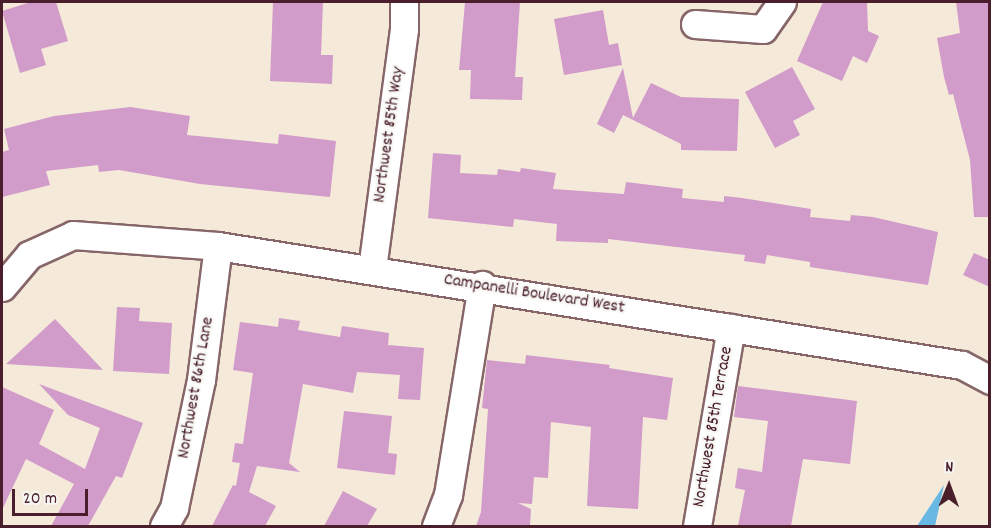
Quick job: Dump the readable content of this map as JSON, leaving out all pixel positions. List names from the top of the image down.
{
  "streets": {
    "street": [
      "Northwest 85th Way",
      "Campanelli Boulevard West",
      "Northwest 86th Lane",
      "Northwest 85th Terrace"
    ]
  },
  "crossings": [
    ["Northwest 85th Way", "Campanelli Boulevard West"],
    ["Campanelli Boulevard West", "Northwest 86th Lane"],
    ["Campanelli Boulevard West", "Northwest 85th Terrace"]
  ],
  "scale_bar": "20 m",
  "north": "top"
}
